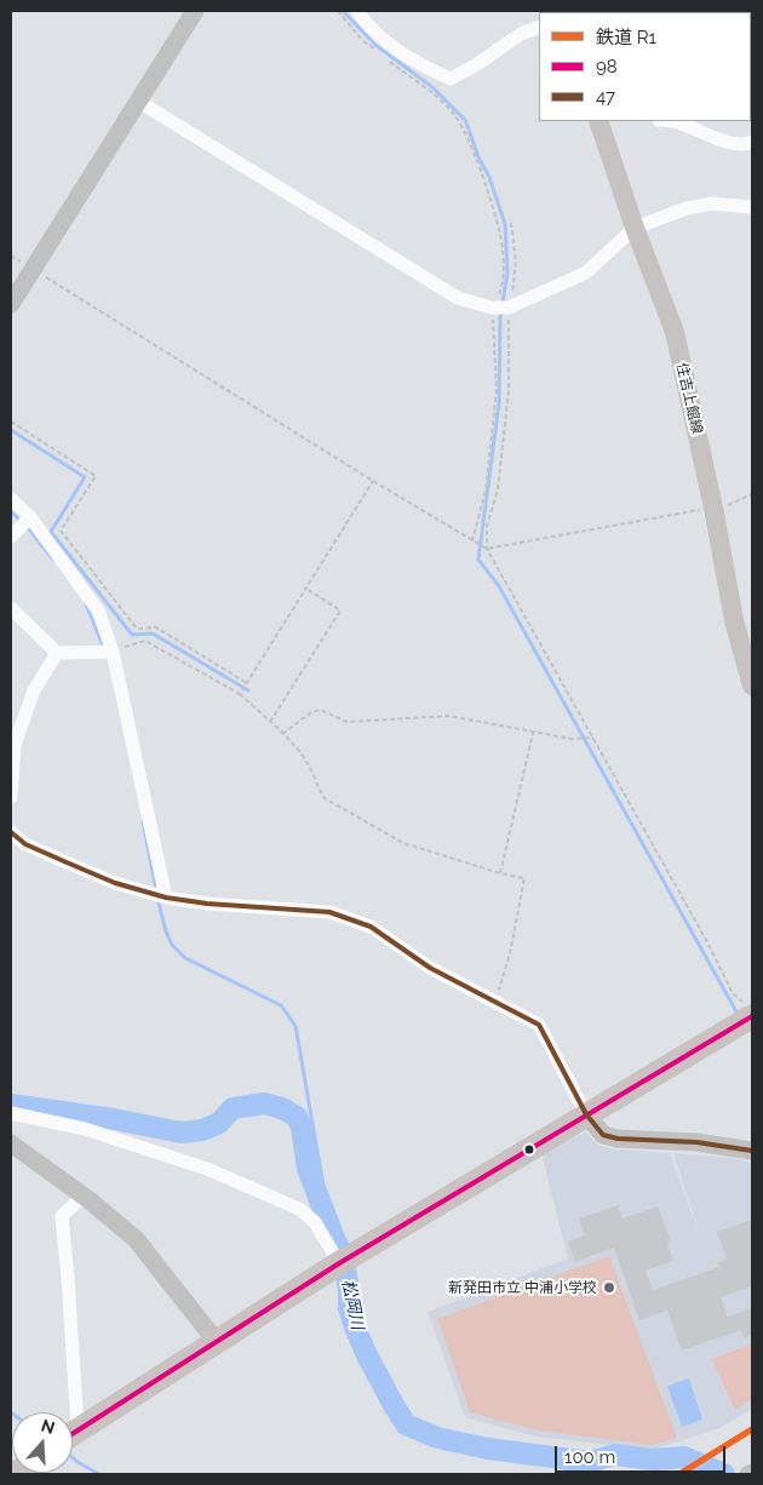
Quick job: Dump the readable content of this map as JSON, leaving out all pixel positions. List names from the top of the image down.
{
  "streets": {
    "main road": ["住吉上館線"]
  },
  "water": ["松岡川"],
  "places": ["新発田市立 中浦小学校"],
  "lines": ["transit line 47", "transit line 98", "rail line R1"],
  "legend": ["鉄道 R1", "98", "47"],
  "scale_bar": "100 m",
  "north": "top"
}
